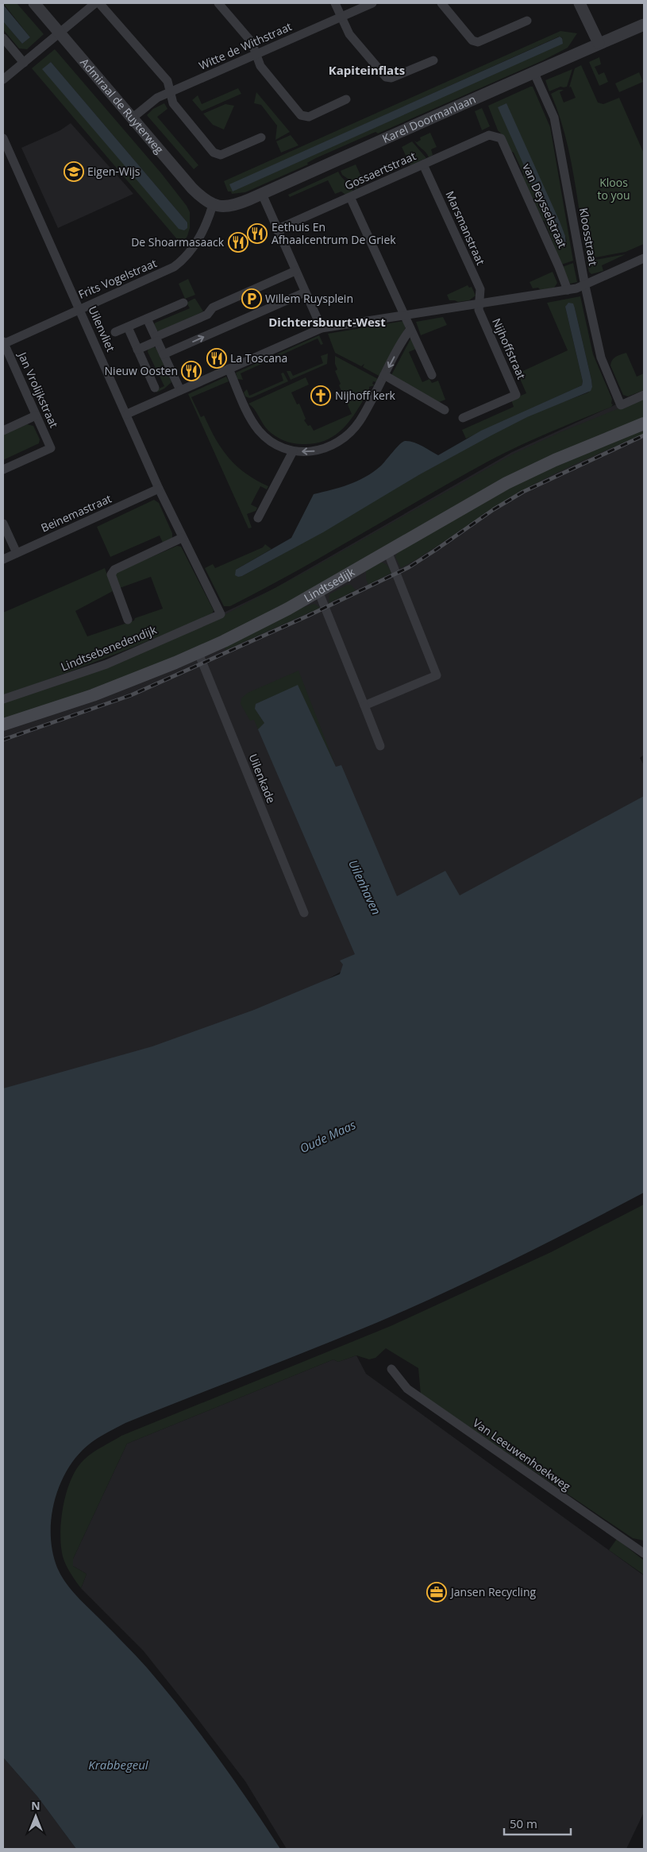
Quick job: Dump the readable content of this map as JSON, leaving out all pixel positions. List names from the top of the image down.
{
  "streets": {
    "main road": ["Lindtsedijk"],
    "street": [
      "Witte de Withstraat",
      "Admiraal de Ruyterweg",
      "Karel Doormanlaan",
      "Gossaertstraat",
      "van Deysselstraat",
      "Marsmanstraat",
      "Kloosstraat",
      "Frits Vogelstraat",
      "Uilenvliet",
      "Nijhoffstraat",
      "Jan Vrolijkstraat",
      "Beinemastraat",
      "Lindtsebenedendijk",
      "Uilenkade",
      "Van Leeuwenhoekweg"
    ]
  },
  "crossings": [
    ["Witte de Withstraat", "Admiraal de Ruyterweg"],
    ["Admiraal de Ruyterweg", "Karel Doormanlaan"],
    ["Admiraal de Ruyterweg", "Frits Vogelstraat"],
    ["Karel Doormanlaan", "Kloosstraat"],
    ["Karel Doormanlaan", "Frits Vogelstraat"],
    ["Gossaertstraat", "van Deysselstraat"],
    ["Gossaertstraat", "Marsmanstraat"],
    ["Marsmanstraat", "Nijhoffstraat"],
    ["Frits Vogelstraat", "Uilenvliet"],
    ["Frits Vogelstraat", "Jan Vrolijkstraat"],
    ["Uilenvliet", "Beinemastraat"],
    ["Uilenvliet", "Lindtsebenedendijk"],
    ["Lindtsedijk", "Uilenkade"]
  ],
  "districts": ["Kapiteinflats", "Dichtersbuurt-West"],
  "water": ["Uilenhaven", "Oude Maas", "Krabbegeul"],
  "parks": ["Kloos to you"],
  "places": {
    "school or university": ["Eigen-Wijs"],
    "restaurant": [
      "Eethuis En Afhaalcentrum De Griek",
      "De Shoarmasaack",
      "La Toscana",
      "Nieuw Oosten"
    ],
    "parking": ["Willem Ruysplein"],
    "church": ["Nijhoff kerk"],
    "office": ["Jansen Recycling"]
  },
  "scale_bar": "50 m",
  "north": "top"
}
